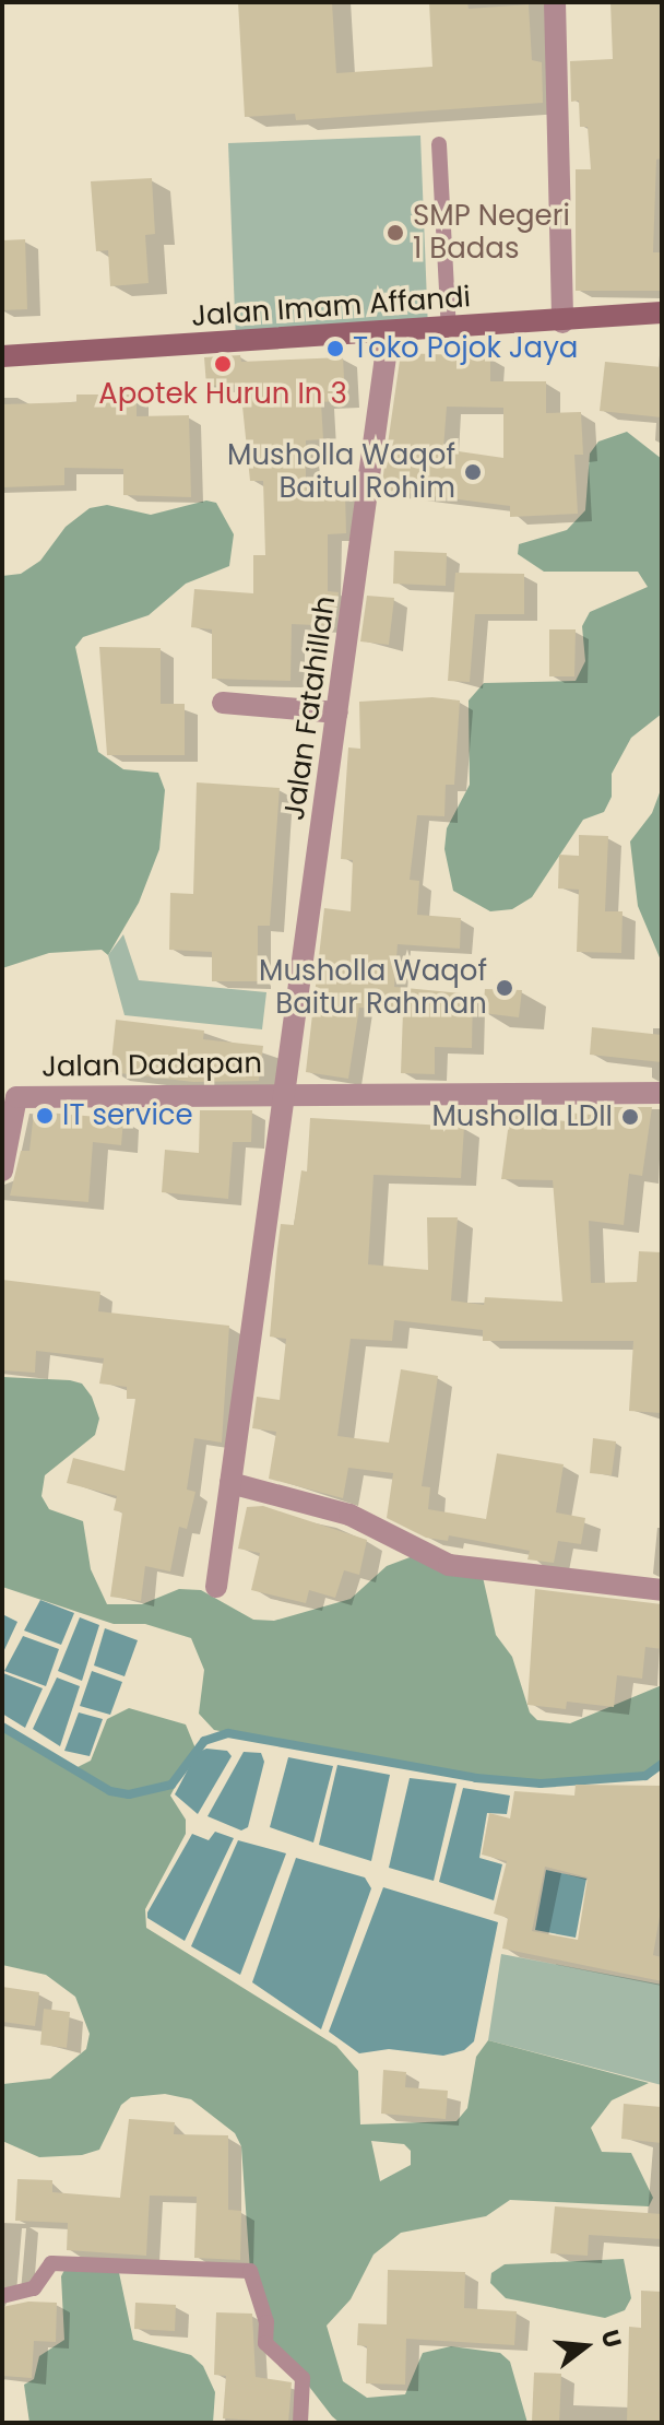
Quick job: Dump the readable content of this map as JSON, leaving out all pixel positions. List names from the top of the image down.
{
  "streets": {
    "street": ["Jalan Imam Affandi", "Jalan Fatahillah", "Jalan Dadapan"]
  },
  "crossings": [
    ["Jalan Imam Affandi", "Jalan Fatahillah"],
    ["Jalan Fatahillah", "Jalan Dadapan"]
  ],
  "places": [
    "SMP Negeri 1 Badas",
    "Toko Pojok Jaya",
    "Apotek Hurun In 3",
    "Musholla Waqof Baitul Rohim",
    "Musholla Waqof Baitur Rahman",
    "IT service",
    "Musholla LDII"
  ],
  "north": "right"
}
